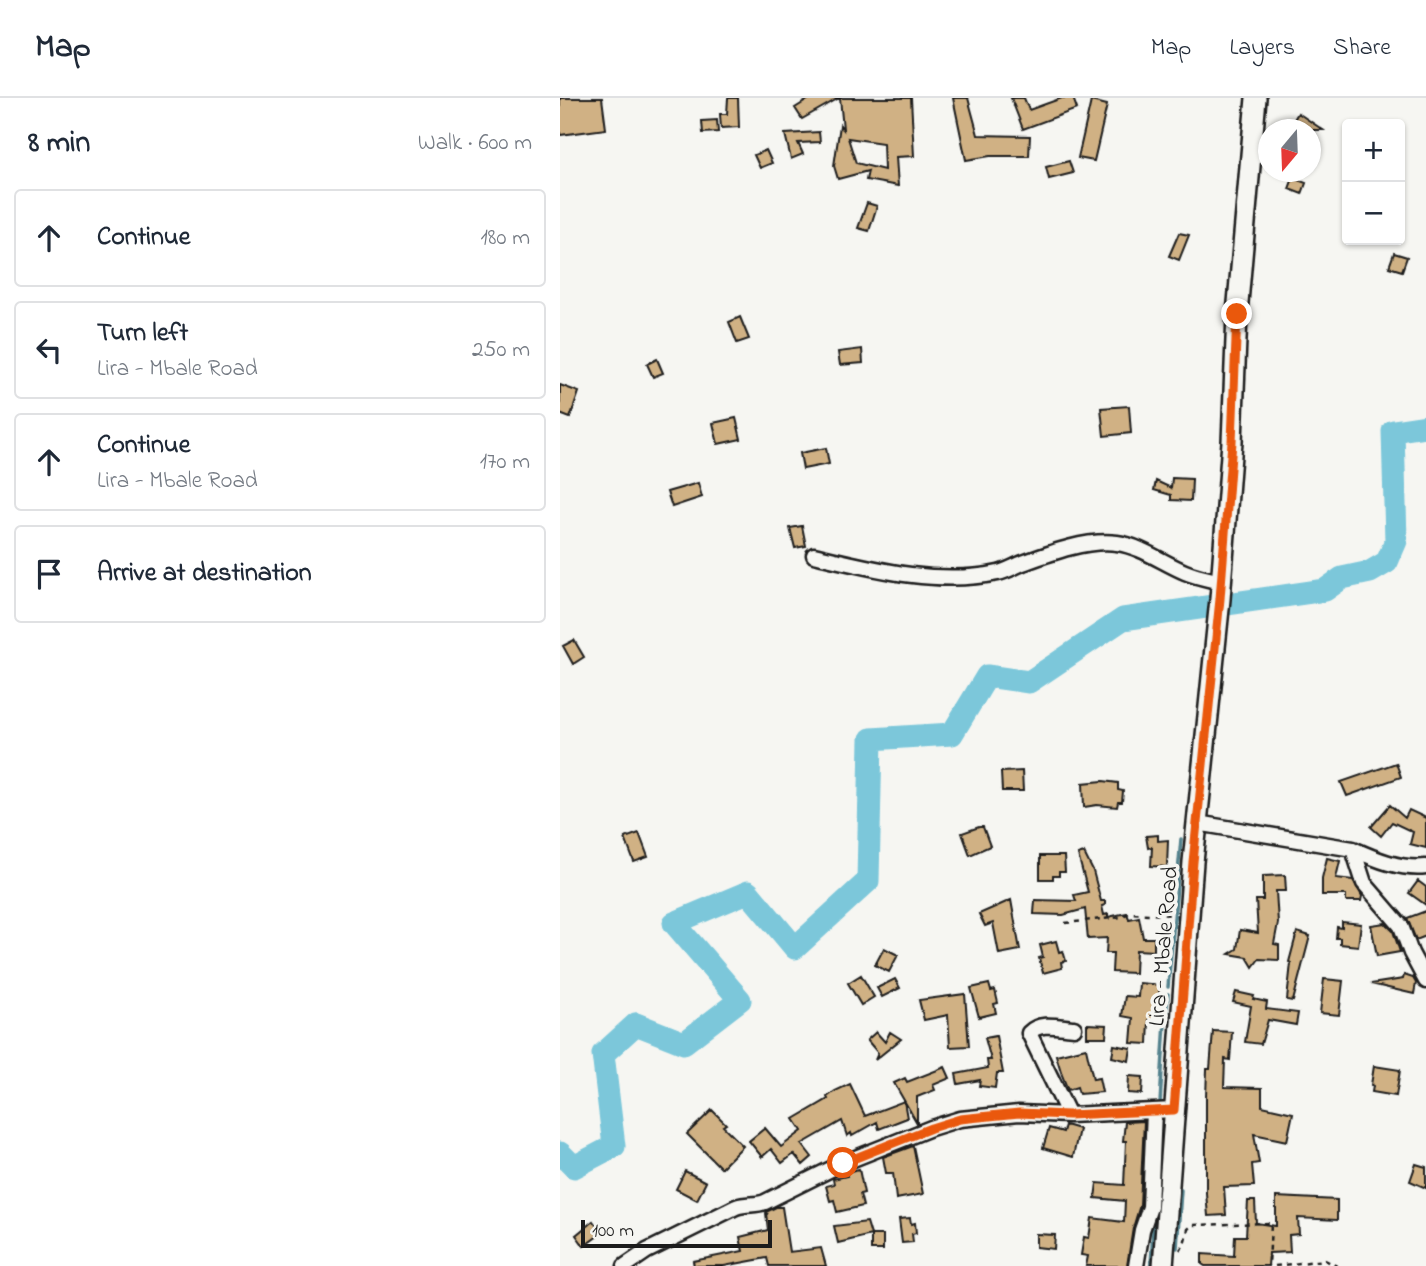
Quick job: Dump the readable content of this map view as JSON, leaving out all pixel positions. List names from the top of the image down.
{
  "streets": {
    "main road": ["Lira - Mbale Road"]
  },
  "scale_bar": "100 m",
  "north": "bottom",
  "page": {
    "header": "Map",
    "nav": ["Map", "Layers", "Share"],
    "heading": ["8 min", "Walk · 600 m"],
    "map_buttons": ["+", "−"],
    "list": [
      ["Continue", "180 m"],
      ["Turn left", "Lira - Mbale Road", "250 m"],
      ["Continue", "Lira - Mbale Road", "170 m"],
      "Arrive at destination"
    ],
    "scale": "100 m"
  }
}
